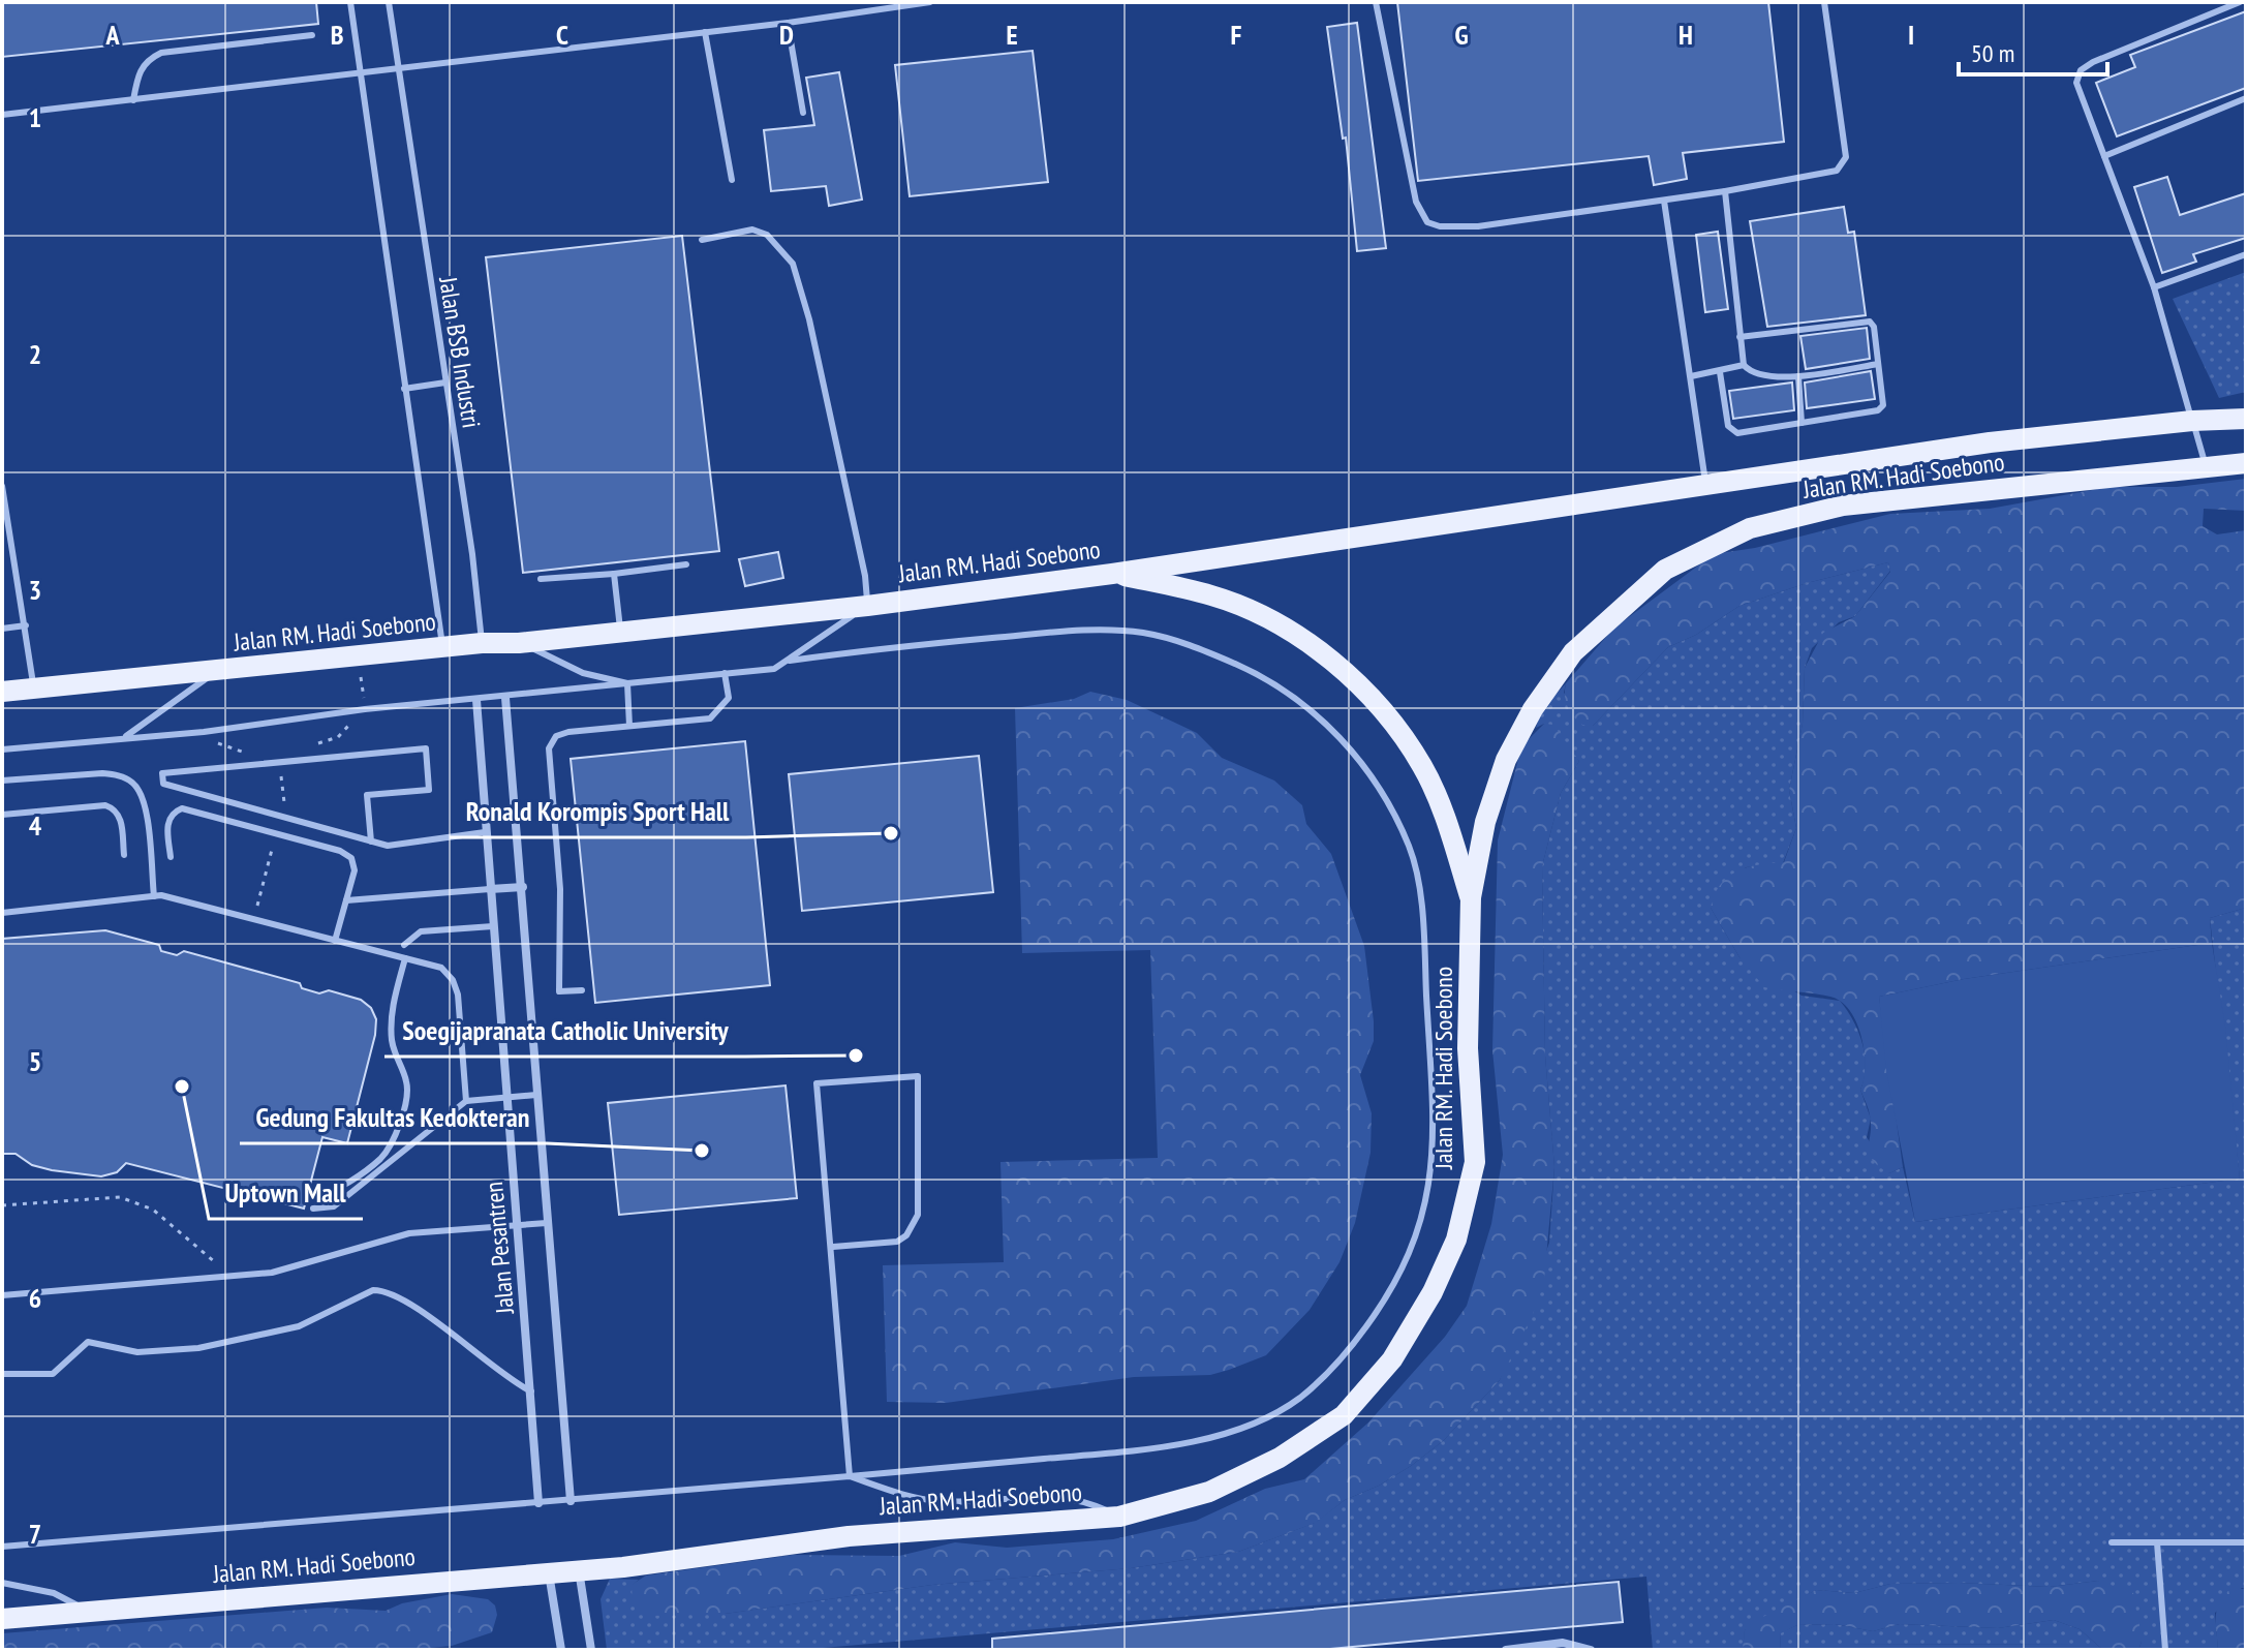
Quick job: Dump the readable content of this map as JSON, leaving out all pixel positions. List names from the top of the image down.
{
  "streets": {
    "main road": ["Jalan RM. Hadi Soebono"],
    "street": ["Jalan Pesantren"],
    "lane": ["Jalan BSB Industri"]
  },
  "crossings": [
    ["Jalan BSB Industri", "Jalan RM. Hadi Soebono"]
  ],
  "places": [
    "Ronald Korompis Sport Hall",
    "Soegijapranata Catholic University",
    "Uptown Mall",
    "Gedung Fakultas Kedokteran"
  ],
  "scale_bar": "50 m",
  "grid": {
    "columns": [
      "A",
      "B",
      "C",
      "D",
      "E",
      "F",
      "G",
      "H",
      "I"
    ],
    "rows": [
      "1",
      "2",
      "3",
      "4",
      "5",
      "6",
      "7"
    ]
  }
}
